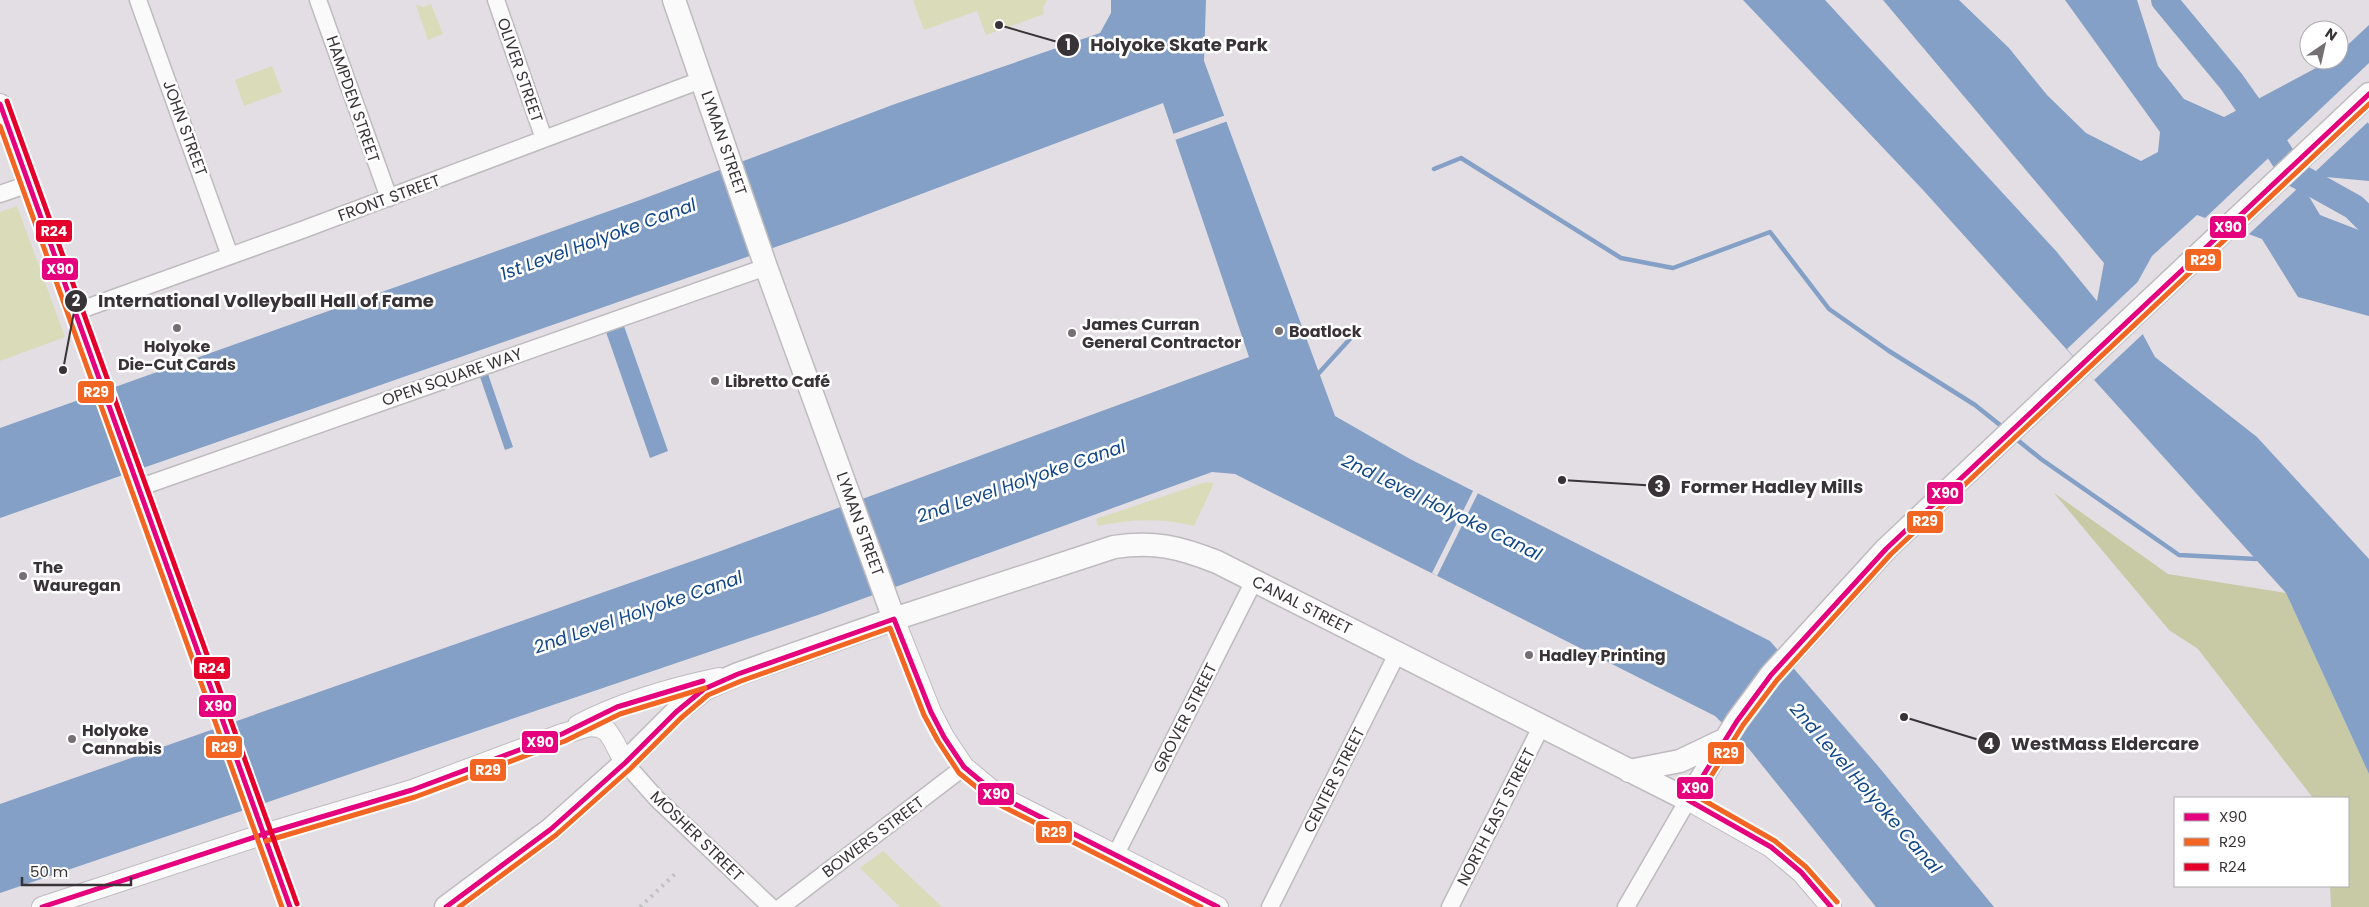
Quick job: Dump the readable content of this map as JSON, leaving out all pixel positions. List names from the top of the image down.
{
  "streets": {
    "main road": ["LYMAN STREET", "CANAL STREET"],
    "street": [
      "OLIVER STREET",
      "HAMPDEN STREET",
      "JOHN STREET",
      "FRONT STREET",
      "OPEN SQUARE WAY",
      "GROVER STREET",
      "CENTER STREET",
      "NORTH EAST STREET",
      "MOSHER STREET",
      "BOWERS STREET"
    ]
  },
  "crossings": [
    ["OLIVER STREET", "FRONT STREET"],
    ["HAMPDEN STREET", "FRONT STREET"],
    ["JOHN STREET", "FRONT STREET"],
    ["LYMAN STREET", "FRONT STREET"],
    ["LYMAN STREET", "OPEN SQUARE WAY"],
    ["LYMAN STREET", "CANAL STREET"],
    ["LYMAN STREET", "GROVER STREET"],
    ["LYMAN STREET", "BOWERS STREET"],
    ["CANAL STREET", "GROVER STREET"],
    ["CANAL STREET", "CENTER STREET"],
    ["CANAL STREET", "NORTH EAST STREET"],
    ["CANAL STREET", "MOSHER STREET"]
  ],
  "water": ["1st Level Holyoke Canal", "2nd Level Holyoke Canal"],
  "places": [
    "Holyoke Skate Park",
    "Holyoke Die-Cut Cards",
    "Boatlock",
    "James Curran General Contractor",
    "International Volleyball Hall of Fame",
    "Libretto Café",
    "Former Hadley Mills",
    "The Wauregan",
    "Hadley Printing",
    "WestMass Eldercare",
    "Holyoke Cannabis"
  ],
  "lines": ["transit line X90", "transit line R24", "transit line R29"],
  "legend": ["X90", "R29", "R24"],
  "scale_bar": "50 m",
  "north": "top right"
}
